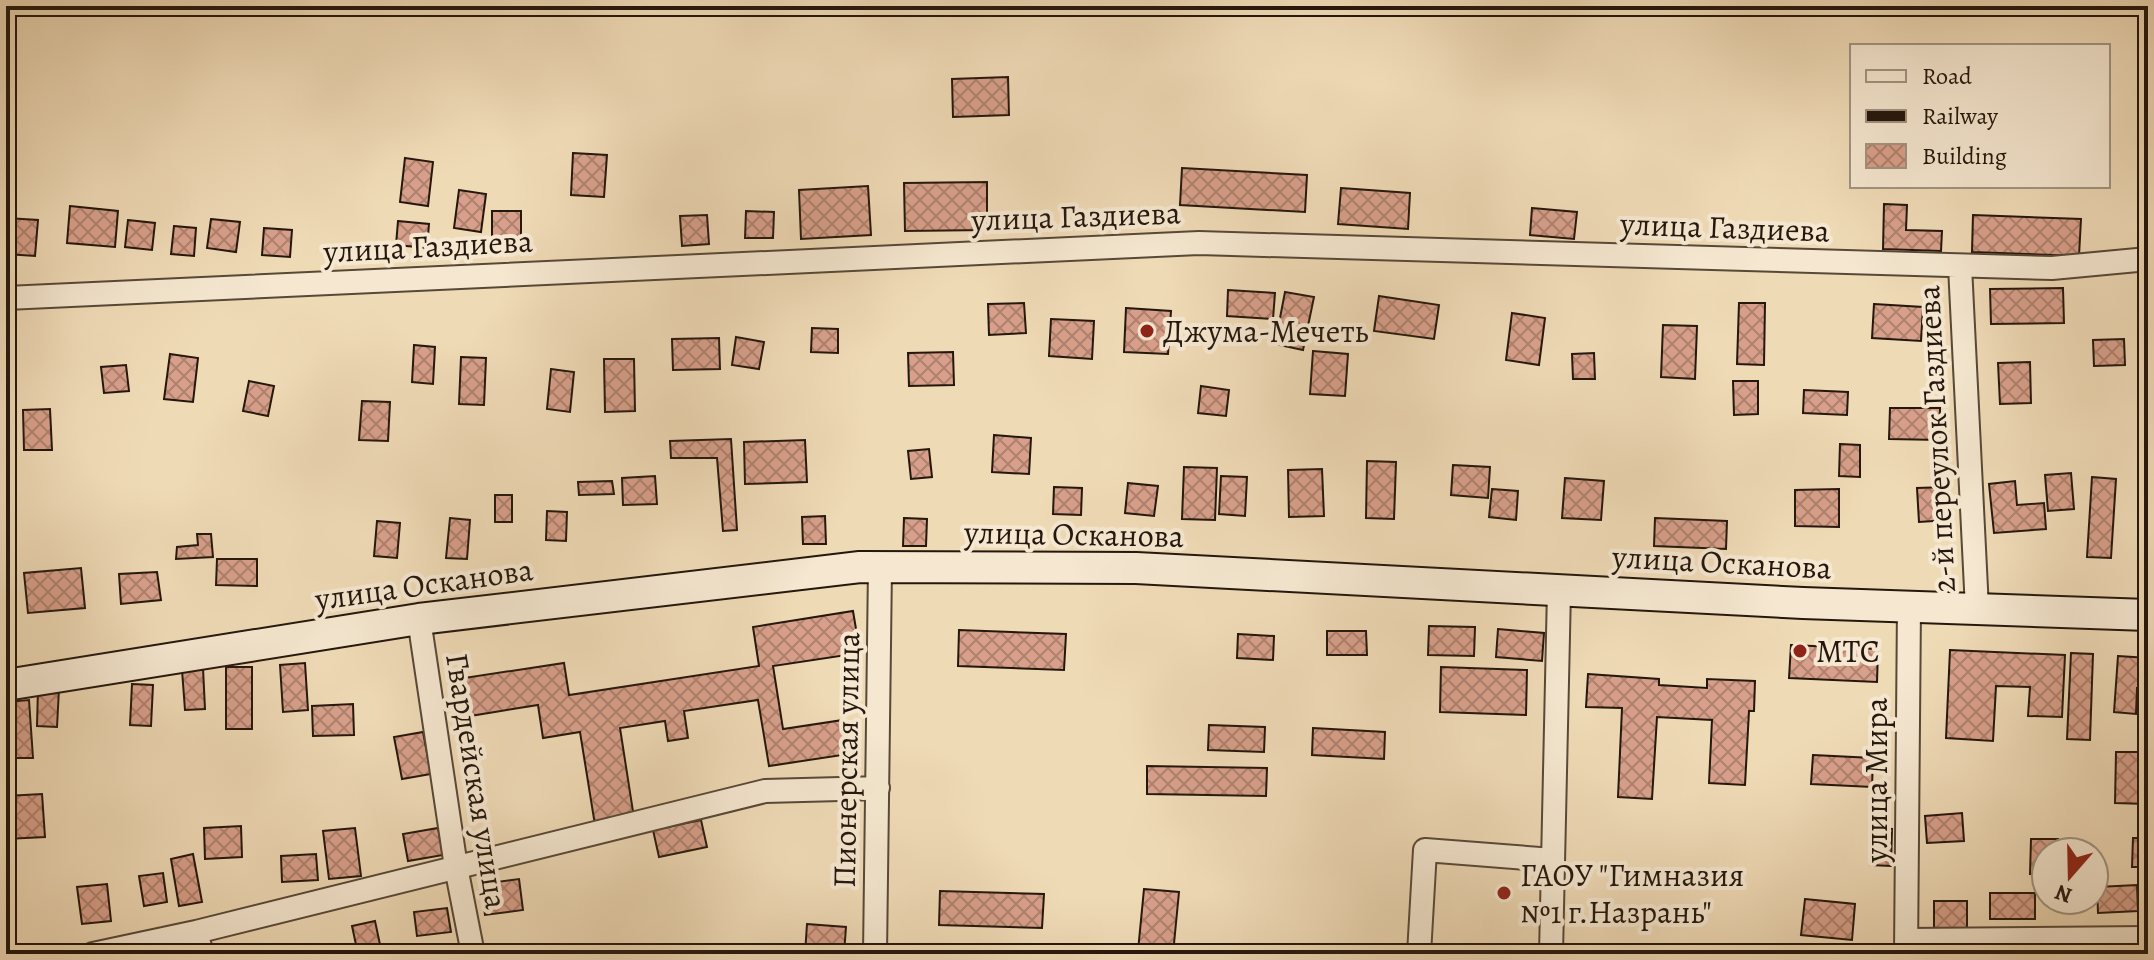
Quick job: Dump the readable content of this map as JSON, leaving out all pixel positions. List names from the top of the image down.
{
  "streets": {
    "main road": ["улица Осканова"],
    "street": [
      "улица Газдиева",
      "2-й переулок Газдиева",
      "Пионерская улица",
      "улица Мира",
      "Гвардейская улица"
    ]
  },
  "crossings": [
    ["улица Газдиева", "2-й переулок Газдиева"],
    ["2-й переулок Газдиева", "улица Осканова"],
    ["улица Осканова", "Пионерская улица"],
    ["улица Осканова", "улица Мира"],
    ["улица Осканова", "Гвардейская улица"]
  ],
  "places": ["Джума-Мечеть", "МТС", "ГАОУ \"Гимназия №1 г.Назрань\""],
  "legend": ["Road", "Railway", "Building"],
  "north": "bottom"
}
